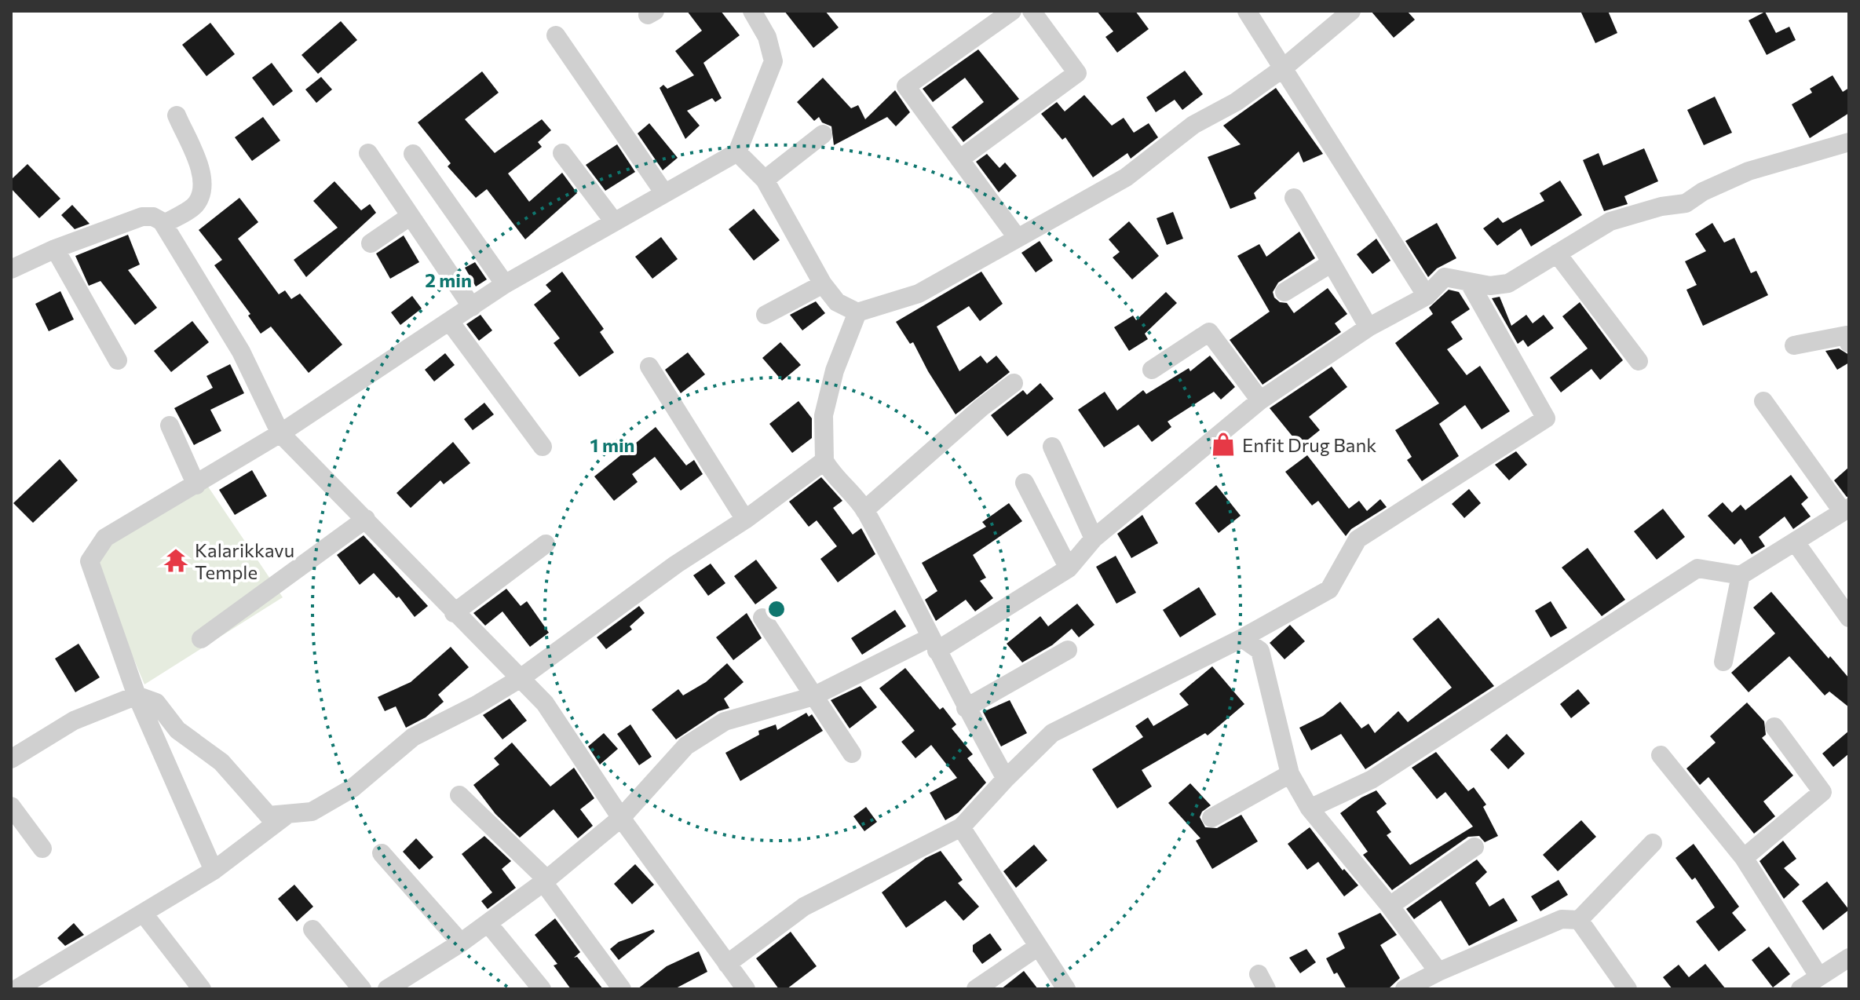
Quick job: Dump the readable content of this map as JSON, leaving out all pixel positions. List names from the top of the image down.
{
  "places": {
    "shop": ["Enfit Drug Bank"],
    "temple": ["Kalarikkavu Temple"]
  },
  "rings": ["2 min", "1 min"]
}
